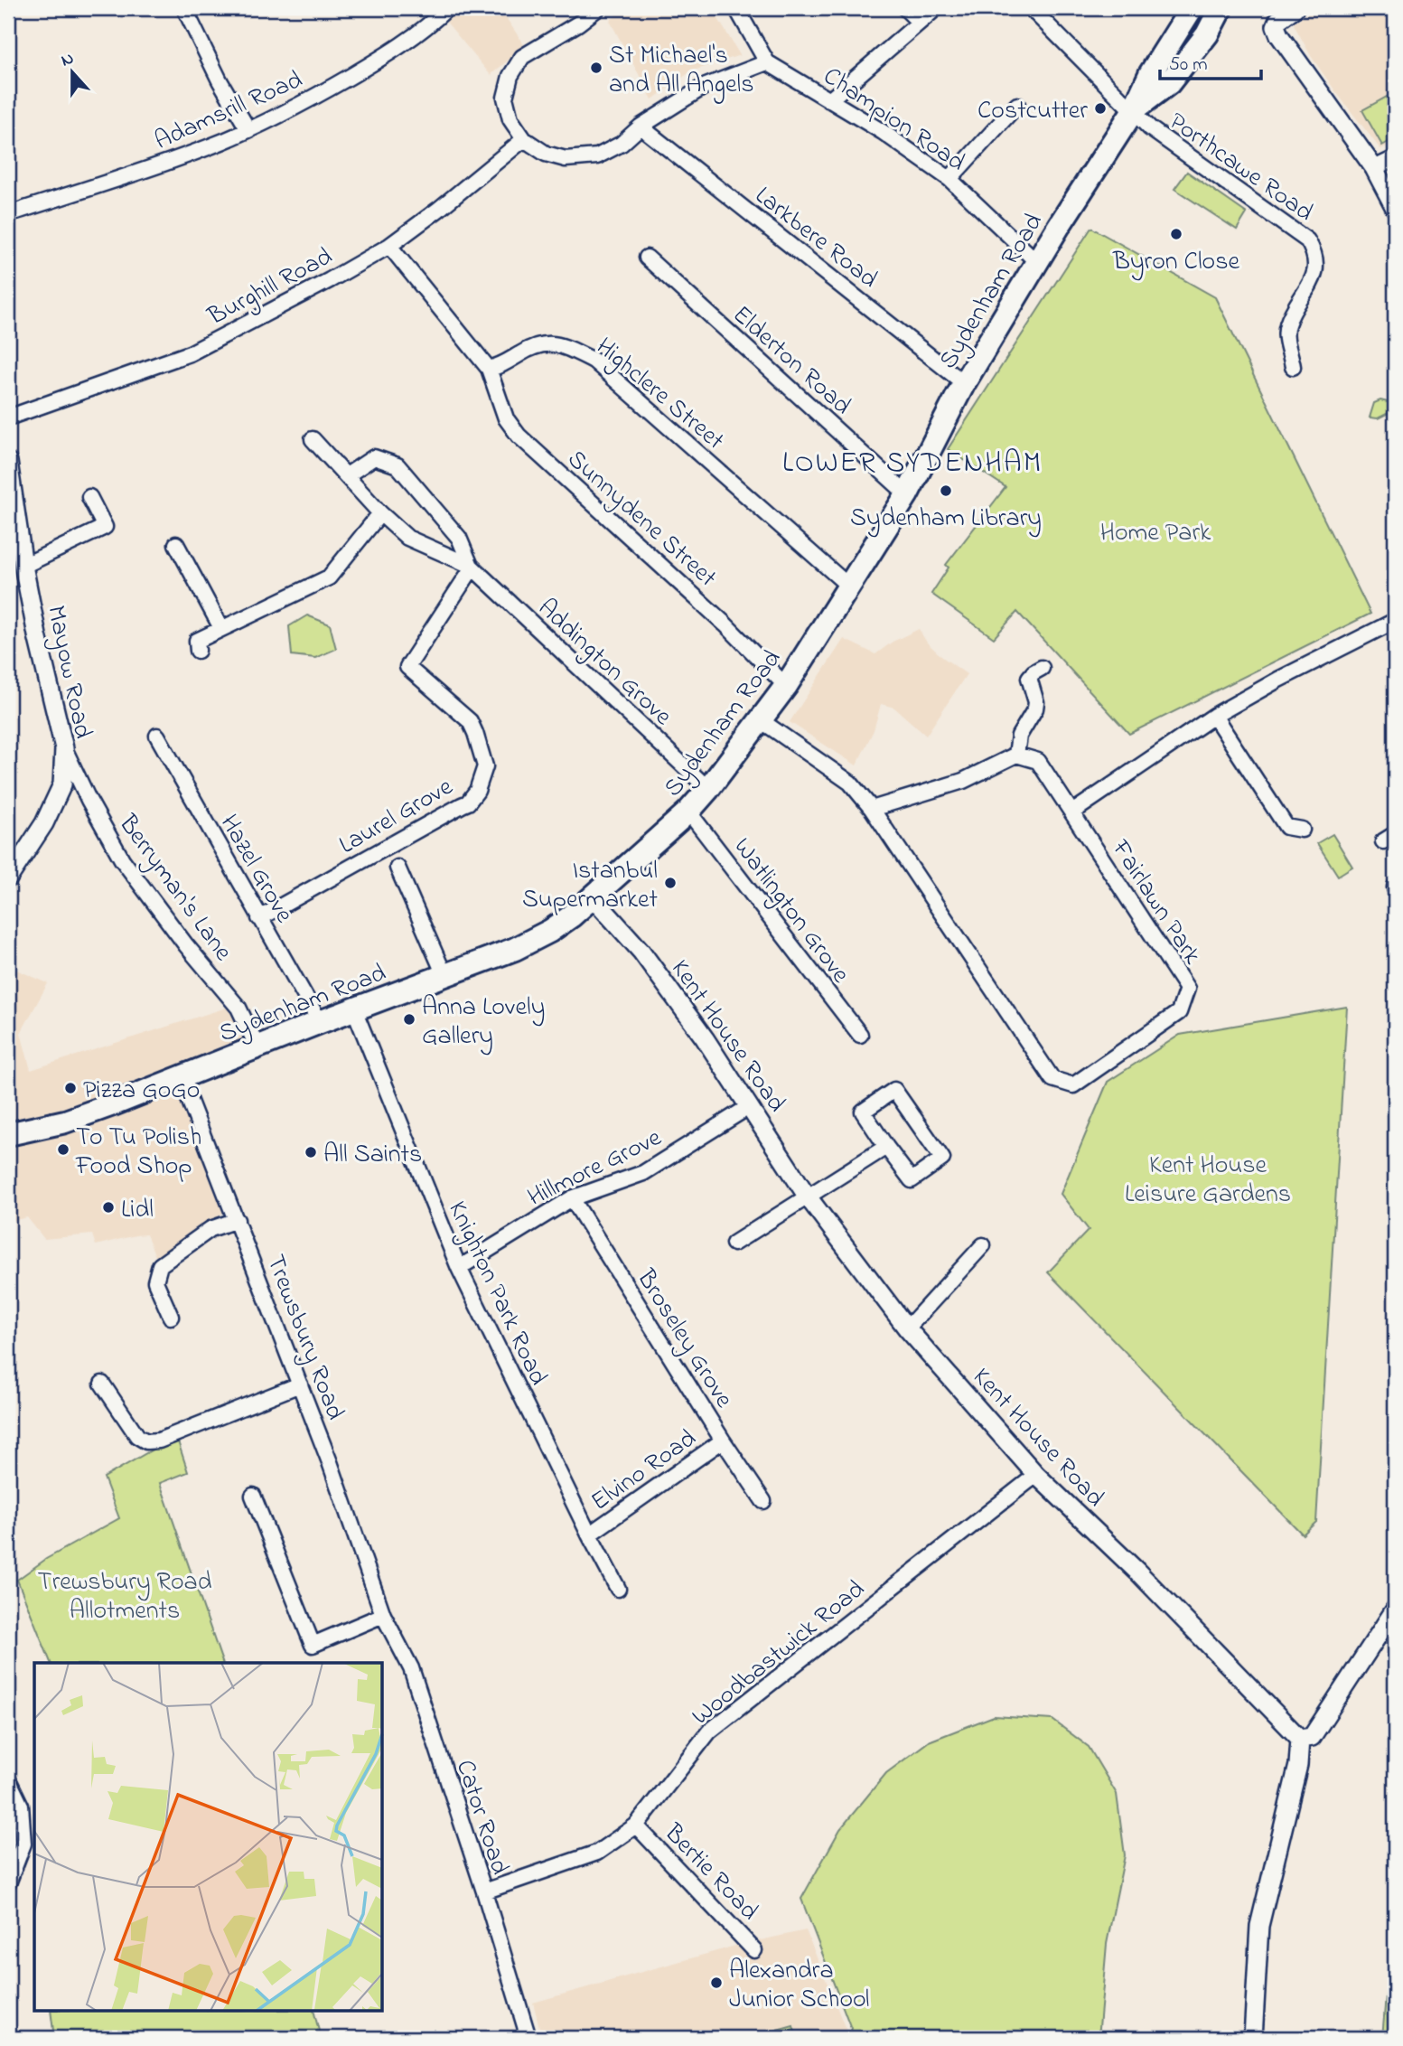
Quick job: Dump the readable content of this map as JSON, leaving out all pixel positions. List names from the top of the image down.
{
  "streets": {
    "main road": ["Sydenham Road"],
    "street": [
      "Adamsrill Road",
      "Champion Road",
      "Porthcawe Road",
      "Larkbere Road",
      "Burghill Road",
      "Elderton Road",
      "Highclere Street",
      "Sunnydene Street",
      "Addington Grove",
      "Mayow Road",
      "Laurel Grove",
      "Hazel Grove",
      "Berryman's Lane",
      "Fairlawn Park",
      "Watlington Grove",
      "Kent House Road",
      "Hillmore Grove",
      "Knighton Park Road",
      "Trewsbury Road",
      "Broseley Grove",
      "Elvino Road",
      "Woodbastwick Road",
      "Cator Road",
      "Bertie Road"
    ]
  },
  "crossings": [
    ["Champion Road", "Sydenham Road"],
    ["Porthcawe Road", "Sydenham Road"],
    ["Larkbere Road", "Sydenham Road"],
    ["Sydenham Road", "Elderton Road"],
    ["Sydenham Road", "Highclere Street"],
    ["Sydenham Road", "Sunnydene Street"],
    ["Sydenham Road", "Addington Grove"],
    ["Sydenham Road", "Hazel Grove"],
    ["Sydenham Road", "Berryman's Lane"],
    ["Sydenham Road", "Fairlawn Park"],
    ["Sydenham Road", "Watlington Grove"],
    ["Sydenham Road", "Kent House Road"],
    ["Sydenham Road", "Knighton Park Road"],
    ["Sydenham Road", "Trewsbury Road"],
    ["Highclere Street", "Sunnydene Street"],
    ["Addington Grove", "Laurel Grove"],
    ["Mayow Road", "Berryman's Lane"],
    ["Laurel Grove", "Hazel Grove"],
    ["Kent House Road", "Hillmore Grove"],
    ["Kent House Road", "Woodbastwick Road"],
    ["Hillmore Grove", "Knighton Park Road"],
    ["Hillmore Grove", "Broseley Grove"],
    ["Knighton Park Road", "Elvino Road"],
    ["Trewsbury Road", "Cator Road"],
    ["Broseley Grove", "Elvino Road"],
    ["Woodbastwick Road", "Cator Road"],
    ["Woodbastwick Road", "Bertie Road"]
  ],
  "districts": ["LOWER SYDENHAM"],
  "parks": ["Home Park", "Kent House Leisure Gardens", "Trewsbury Road Allotments"],
  "places": [
    "St Michael's and All Angels",
    "Costcutter",
    "Byron Close",
    "Sydenham Library",
    "Istanbul Supermarket",
    "Anna Lovely Gallery",
    "Pizza GoGo",
    "To Tu Polish Food Shop",
    "All Saints",
    "Lidl",
    "Alexandra Junior School"
  ],
  "scale_bar": "50 m",
  "north": "top"
}
